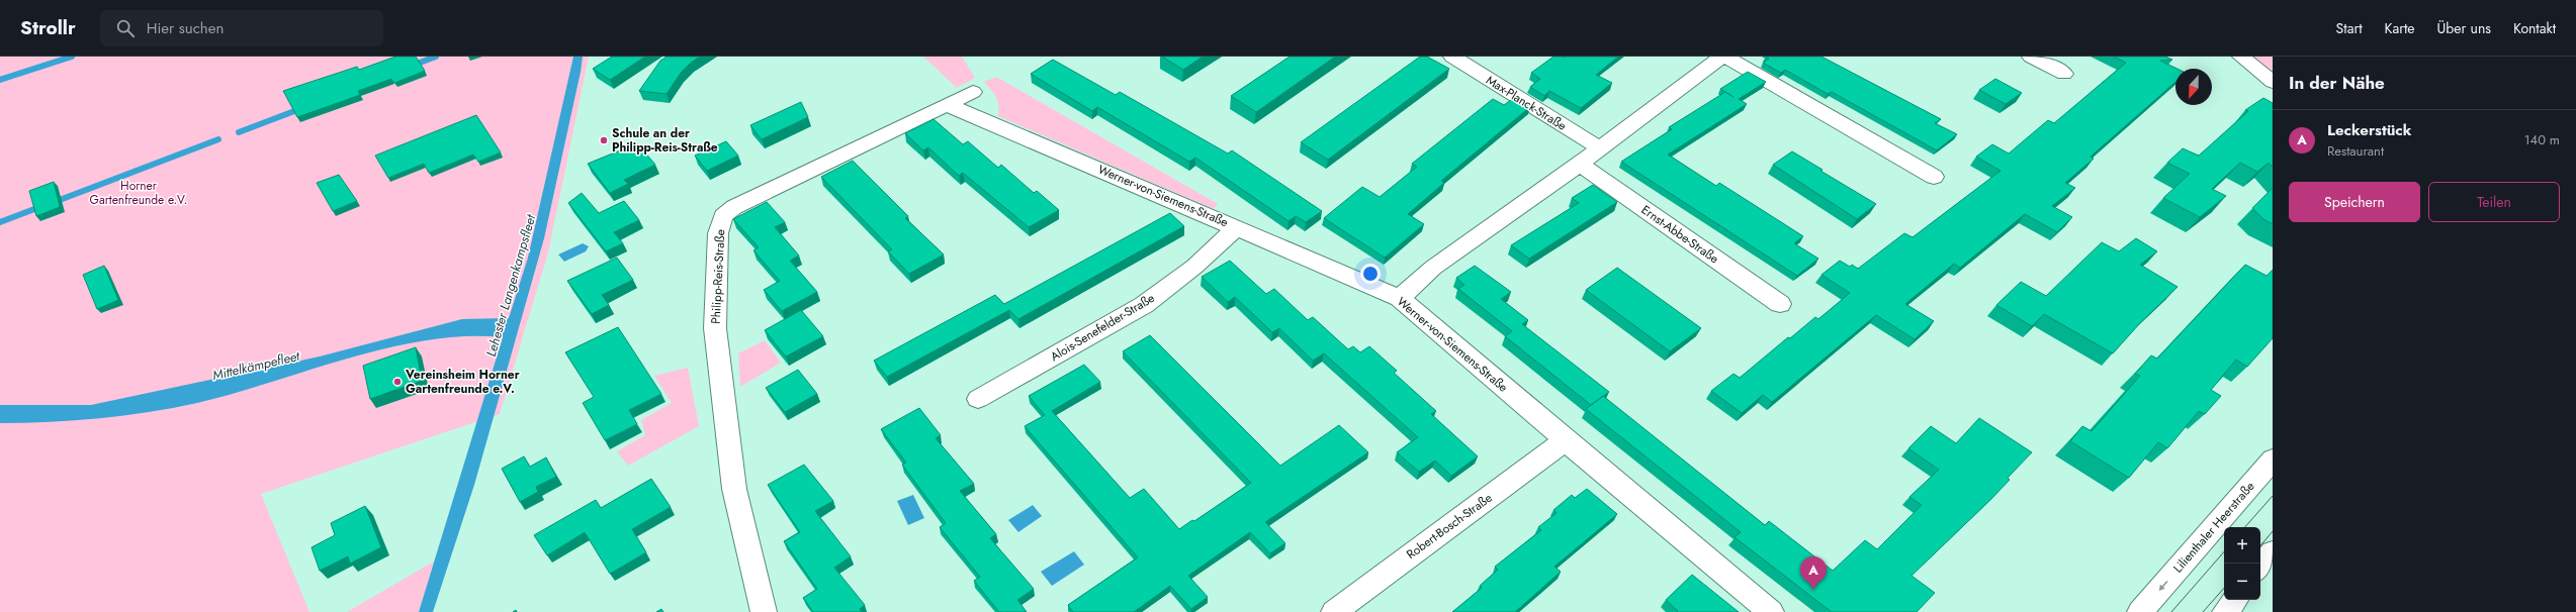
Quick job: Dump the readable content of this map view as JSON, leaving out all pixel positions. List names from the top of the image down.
{
  "streets": {
    "street": [
      "Max-Planck-Straße",
      "Werner-von-Siemens-Straße",
      "Ernst-Abbe-Straße",
      "Philipp-Reis-Straße",
      "Alois-Senefelder-Straße",
      "Robert-Bosch-Straße",
      "Lilienthaler Heerstraße"
    ]
  },
  "crossings": [
    ["Werner-von-Siemens-Straße", "Philipp-Reis-Straße"],
    ["Werner-von-Siemens-Straße", "Alois-Senefelder-Straße"],
    ["Werner-von-Siemens-Straße", "Robert-Bosch-Straße"]
  ],
  "one_way": ["Lilienthaler Heerstraße"],
  "water": ["Lehester Langenkampsfleet", "Mittelkämpefleet"],
  "parks": ["Horner Gartenfreunde e.V."],
  "places": ["Schule an der Philipp-Reis-Straße", "Vereinsheim Horner Gartenfreunde e.V."],
  "north": "bottom",
  "page": {
    "header": "Strollr",
    "search": "Hier suchen",
    "nav": [
      "Start",
      "Karte",
      "Über uns",
      "Kontakt"
    ],
    "heading": "In der Nähe",
    "list": [
      {
        "mark": "A",
        "name": "Leckerstück",
        "note": "Restaurant",
        "value": "140 m"
      }
    ],
    "buttons": ["Speichern", "Teilen"],
    "map_buttons": ["+", "−"],
    "pins": "A"
  }
}
